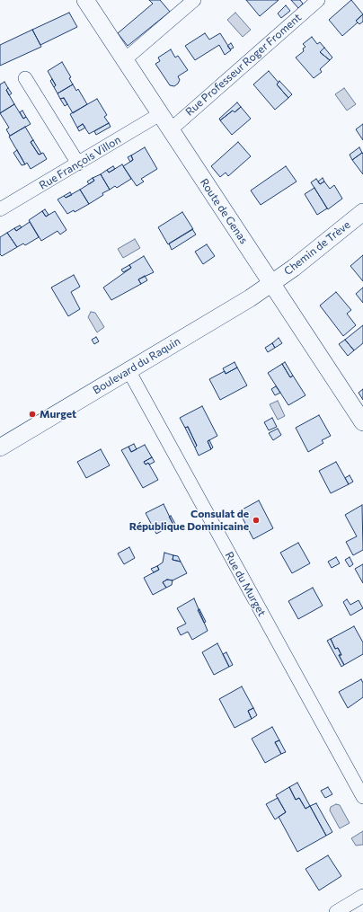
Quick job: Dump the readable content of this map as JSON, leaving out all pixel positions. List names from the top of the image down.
{
  "streets": {
    "street": [
      "Rue Professeur Roger Froment",
      "Rue François Villon",
      "Route de Genas",
      "Chemin de Trève",
      "Boulevard du Raquin",
      "Rue du Murget"
    ]
  },
  "crossings": [
    ["Rue Professeur Roger Froment", "Route de Genas"],
    ["Rue François Villon", "Route de Genas"],
    ["Route de Genas", "Chemin de Trève"],
    ["Route de Genas", "Boulevard du Raquin"],
    ["Chemin de Trève", "Boulevard du Raquin"],
    ["Boulevard du Raquin", "Rue du Murget"]
  ],
  "places": ["Murget", "Consulat de République Dominicaine"]
}
